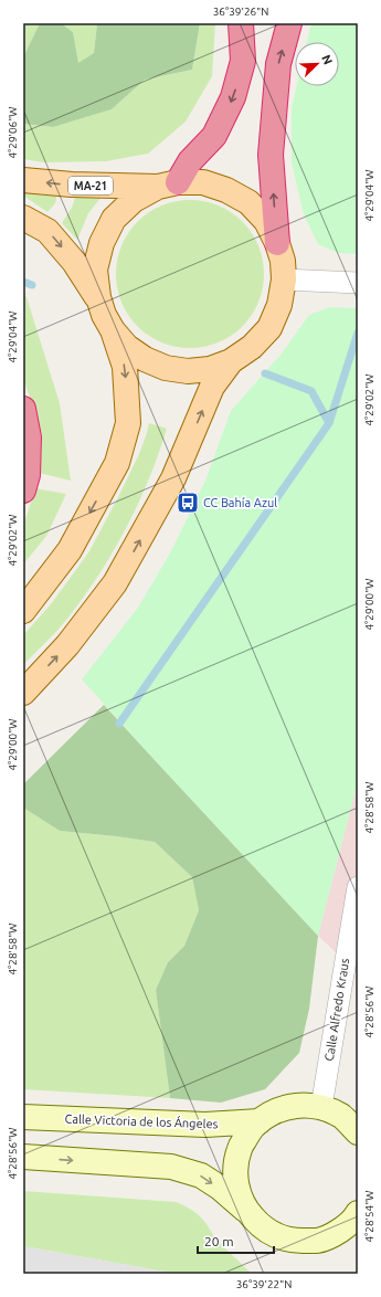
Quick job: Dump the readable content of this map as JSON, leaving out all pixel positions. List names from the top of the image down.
{
  "streets": {
    "main road": ["MA-21", "Calle Victoria de los Ángeles"],
    "street": ["Calle Alfredo Kraus"]
  },
  "places": {
    "bus stop": ["CC Bahía Azul"]
  },
  "scale_bar": "20 m",
  "north": "top right",
  "coordinates": [
    "36°39'26\"N",
    "4°29'06\"W",
    "4°29'04\"W",
    "4°29'02\"W",
    "4°29'00\"W",
    "4°28'58\"W",
    "4°28'56\"W",
    "4°28'54\"W",
    "36°39'22\"N"
  ]
}
